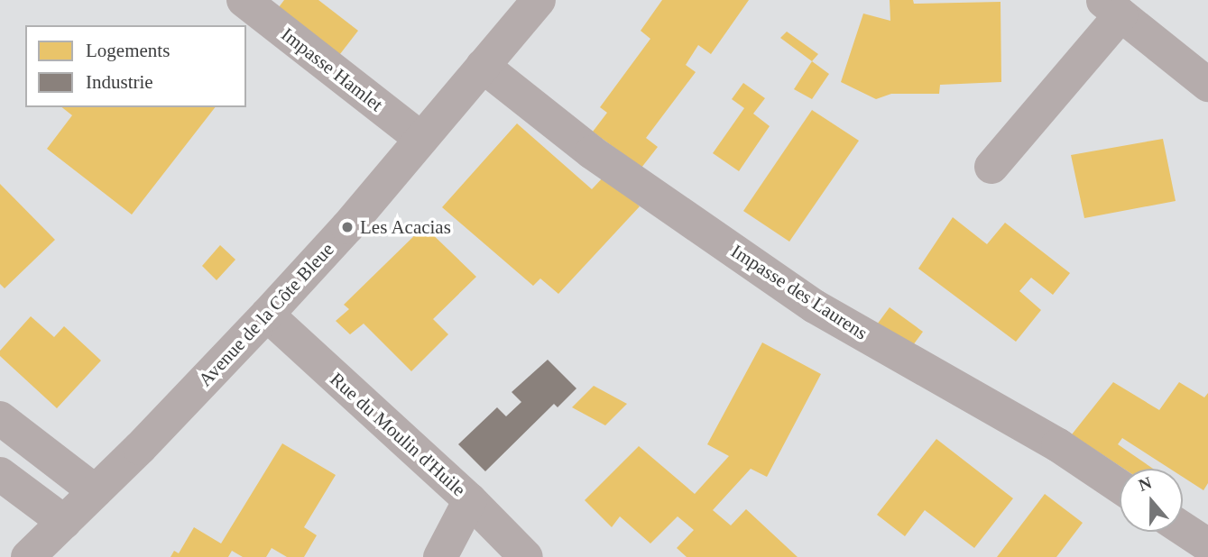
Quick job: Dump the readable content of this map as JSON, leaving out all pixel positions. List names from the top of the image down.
{
  "streets": {
    "street": [
      "Impasse Hamlet",
      "Impasse des Laurens",
      "Avenue de la Côte Bleue",
      "Rue du Moulin d'Huile"
    ]
  },
  "crossings": [
    ["Impasse Hamlet", "Avenue de la Côte Bleue"],
    ["Impasse des Laurens", "Avenue de la Côte Bleue"],
    ["Avenue de la Côte Bleue", "Rue du Moulin d'Huile"]
  ],
  "places": ["Les Acacias"],
  "legend": ["Logements", "Industrie"],
  "north": "top"
}
